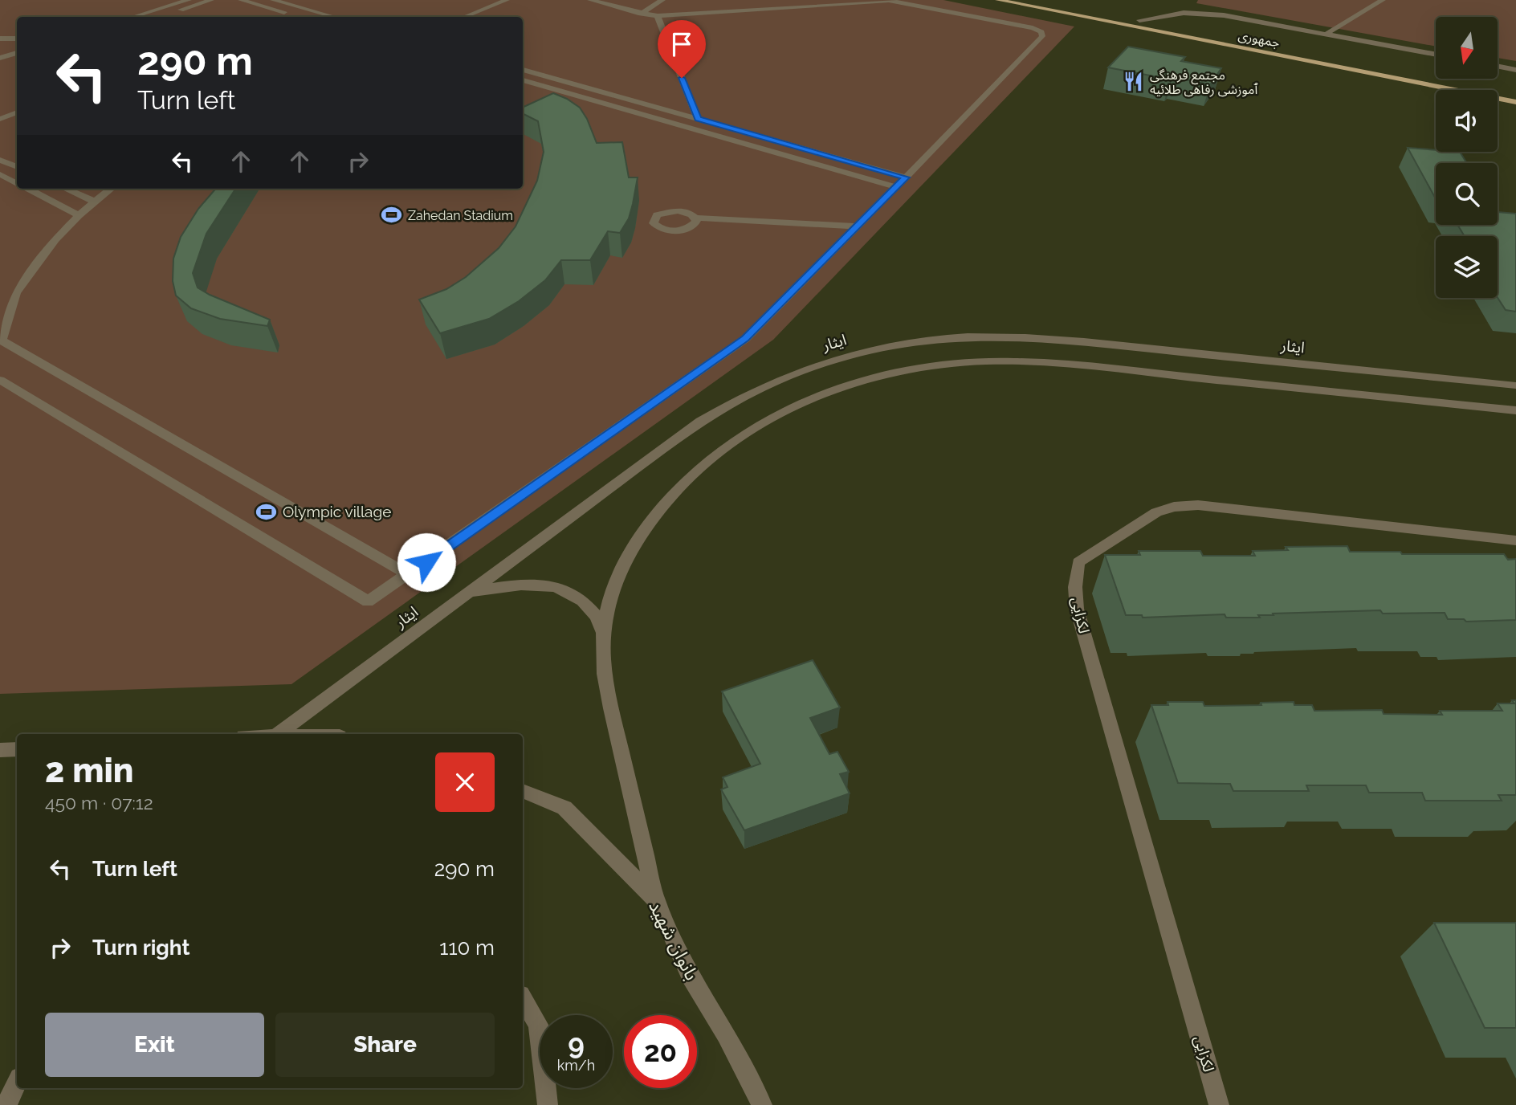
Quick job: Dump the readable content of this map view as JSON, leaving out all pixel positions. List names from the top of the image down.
{
  "streets": {
    "main road": ["جمهوری"],
    "street": ["ایثار", "لکزایی", "بانوان شهید"]
  },
  "places": {
    "restaurant": ["مجتمع فرهنگی ٱموزشی رفاهی طلائیه"],
    "sports": ["Zahedan Stadium", "Olympic village"]
  },
  "north": "bottom",
  "page": {
    "turn": ["290 m", "Turn left"],
    "heading": ["2 min", "450 m · 07:12"],
    "list": [
      {
        "name": "Turn left",
        "value": "290 m"
      },
      {
        "name": "Turn right",
        "value": "110 m"
      }
    ],
    "buttons": ["Exit", "Share"],
    "speed": "9 km/h",
    "limit": "20"
  }
}
